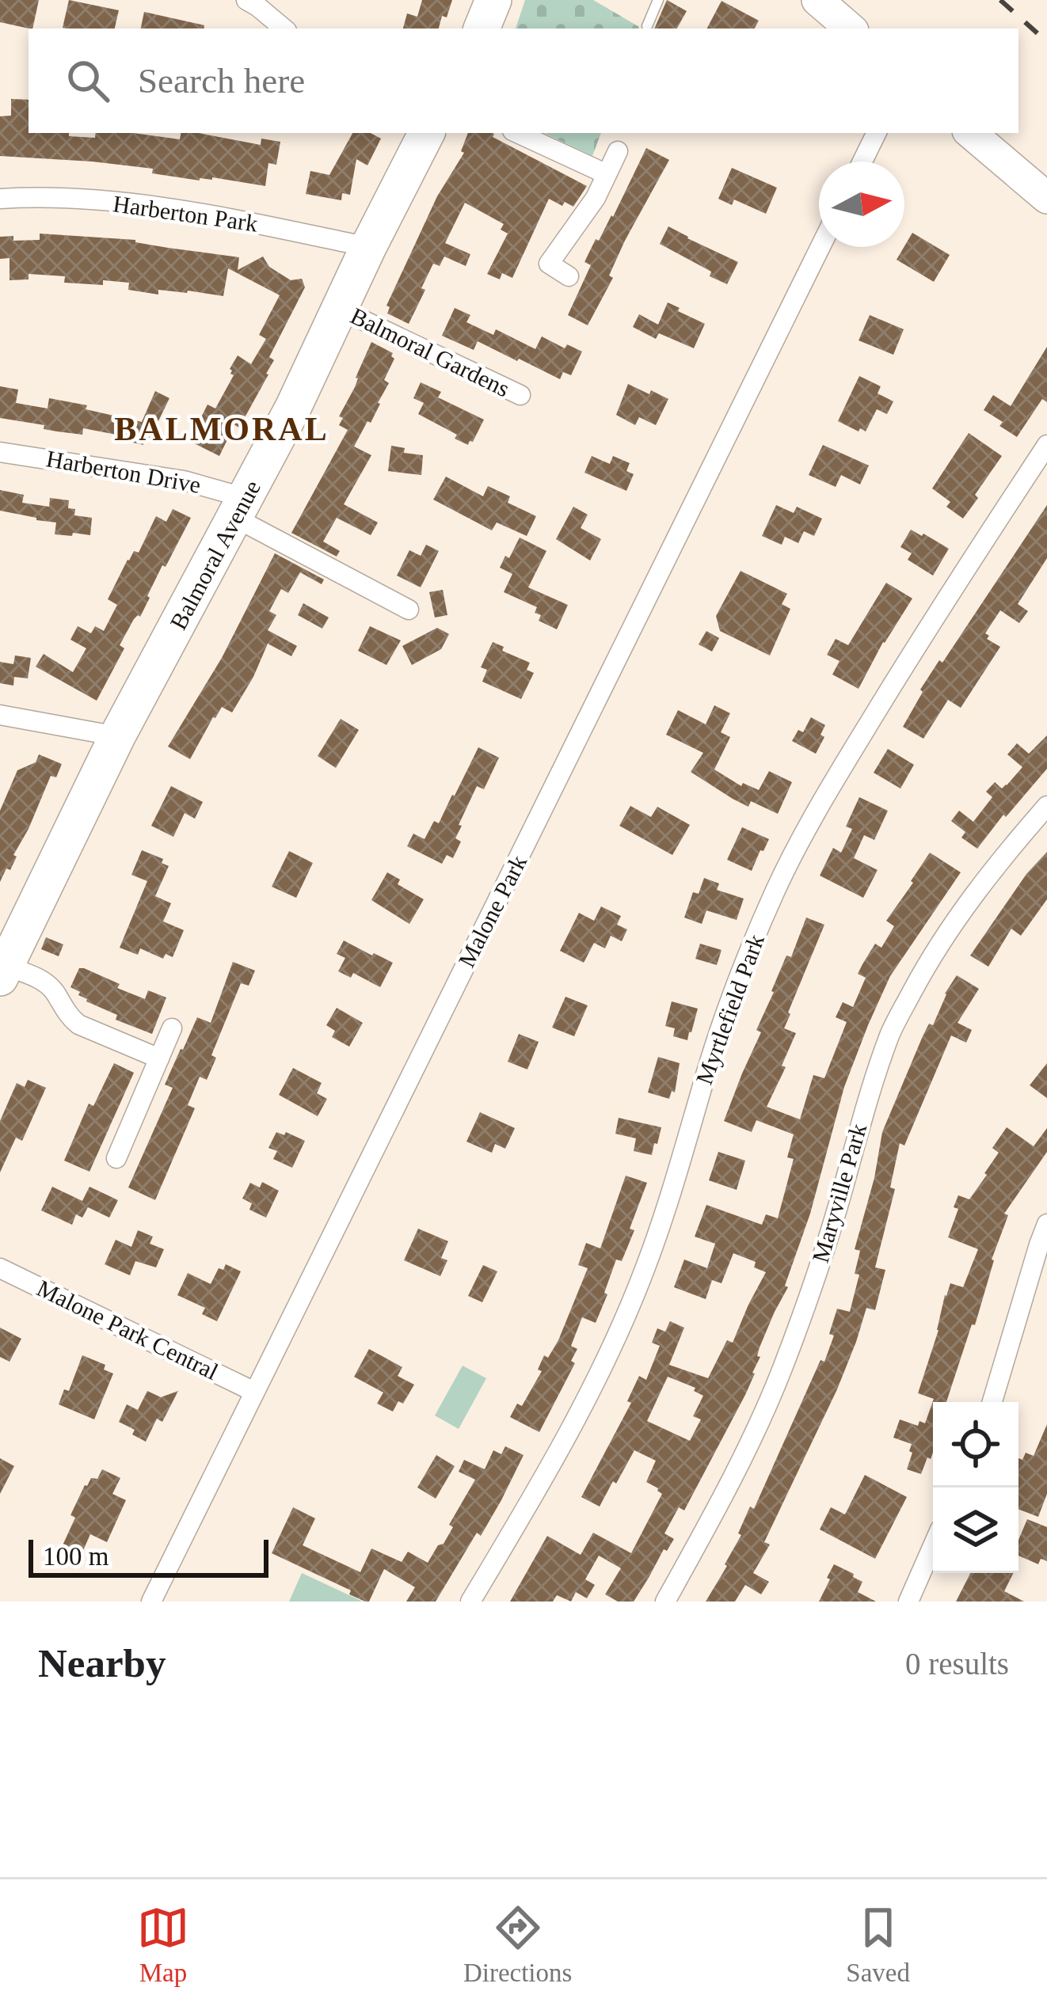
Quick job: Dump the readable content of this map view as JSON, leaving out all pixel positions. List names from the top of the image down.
{
  "streets": {
    "highway": ["Balmoral Avenue"],
    "street": [
      "Harberton Park",
      "Balmoral Gardens",
      "Harberton Drive",
      "Malone Park",
      "Myrtlefield Park",
      "Maryville Park",
      "Malone Park Central"
    ]
  },
  "crossings": [
    ["Harberton Park", "Balmoral Avenue"],
    ["Balmoral Gardens", "Balmoral Avenue"],
    ["Harberton Drive", "Balmoral Avenue"],
    ["Malone Park", "Malone Park Central"]
  ],
  "districts": ["BALMORAL"],
  "scale_bar": "100 m",
  "north": "right",
  "page": {
    "search": "Search here",
    "scale": "100 m",
    "heading": ["Nearby", "0 results"],
    "nav": ["Map", "Directions", "Saved"]
  }
}
